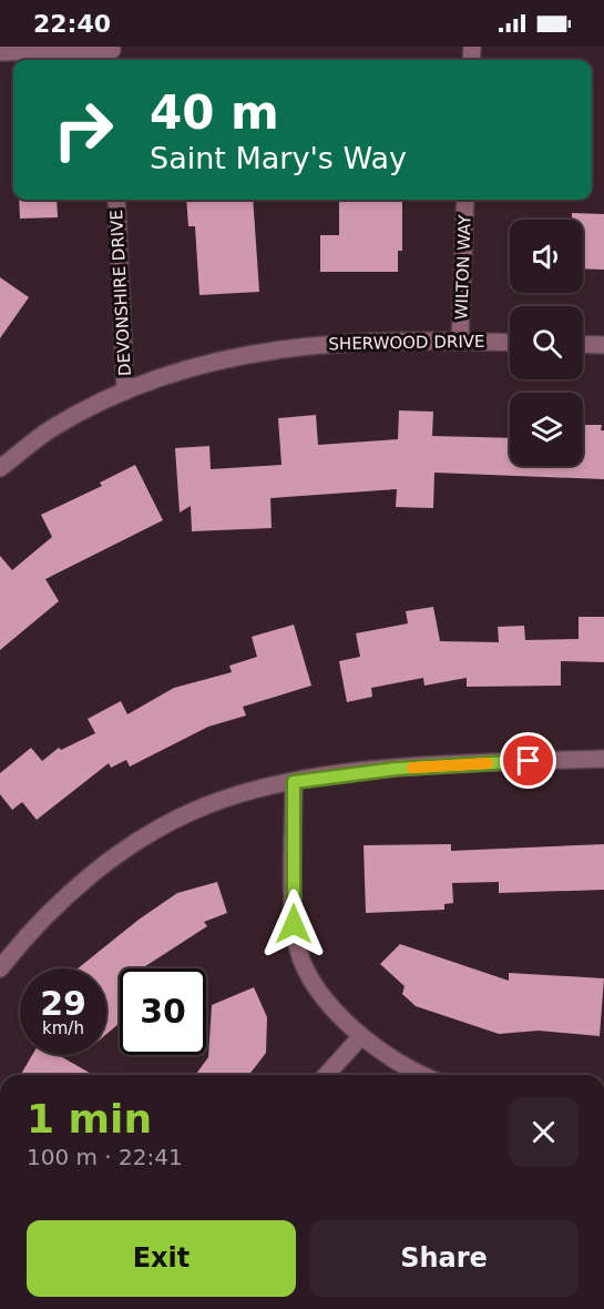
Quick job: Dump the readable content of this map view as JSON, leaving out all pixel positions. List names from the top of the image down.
{
  "streets": {
    "street": ["WILTON WAY", "DEVONSHIRE DRIVE", "SHERWOOD DRIVE"]
  },
  "crossings": [
    ["WILTON WAY", "SHERWOOD DRIVE"],
    ["DEVONSHIRE DRIVE", "SHERWOOD DRIVE"]
  ],
  "page": {
    "status": "22:40",
    "turn": ["40 m", "Saint Mary's Way"],
    "speed": "29 km/h",
    "limit": "30",
    "heading": ["1 min", "100 m · 22:41"],
    "buttons": ["Exit", "Share"]
  }
}
